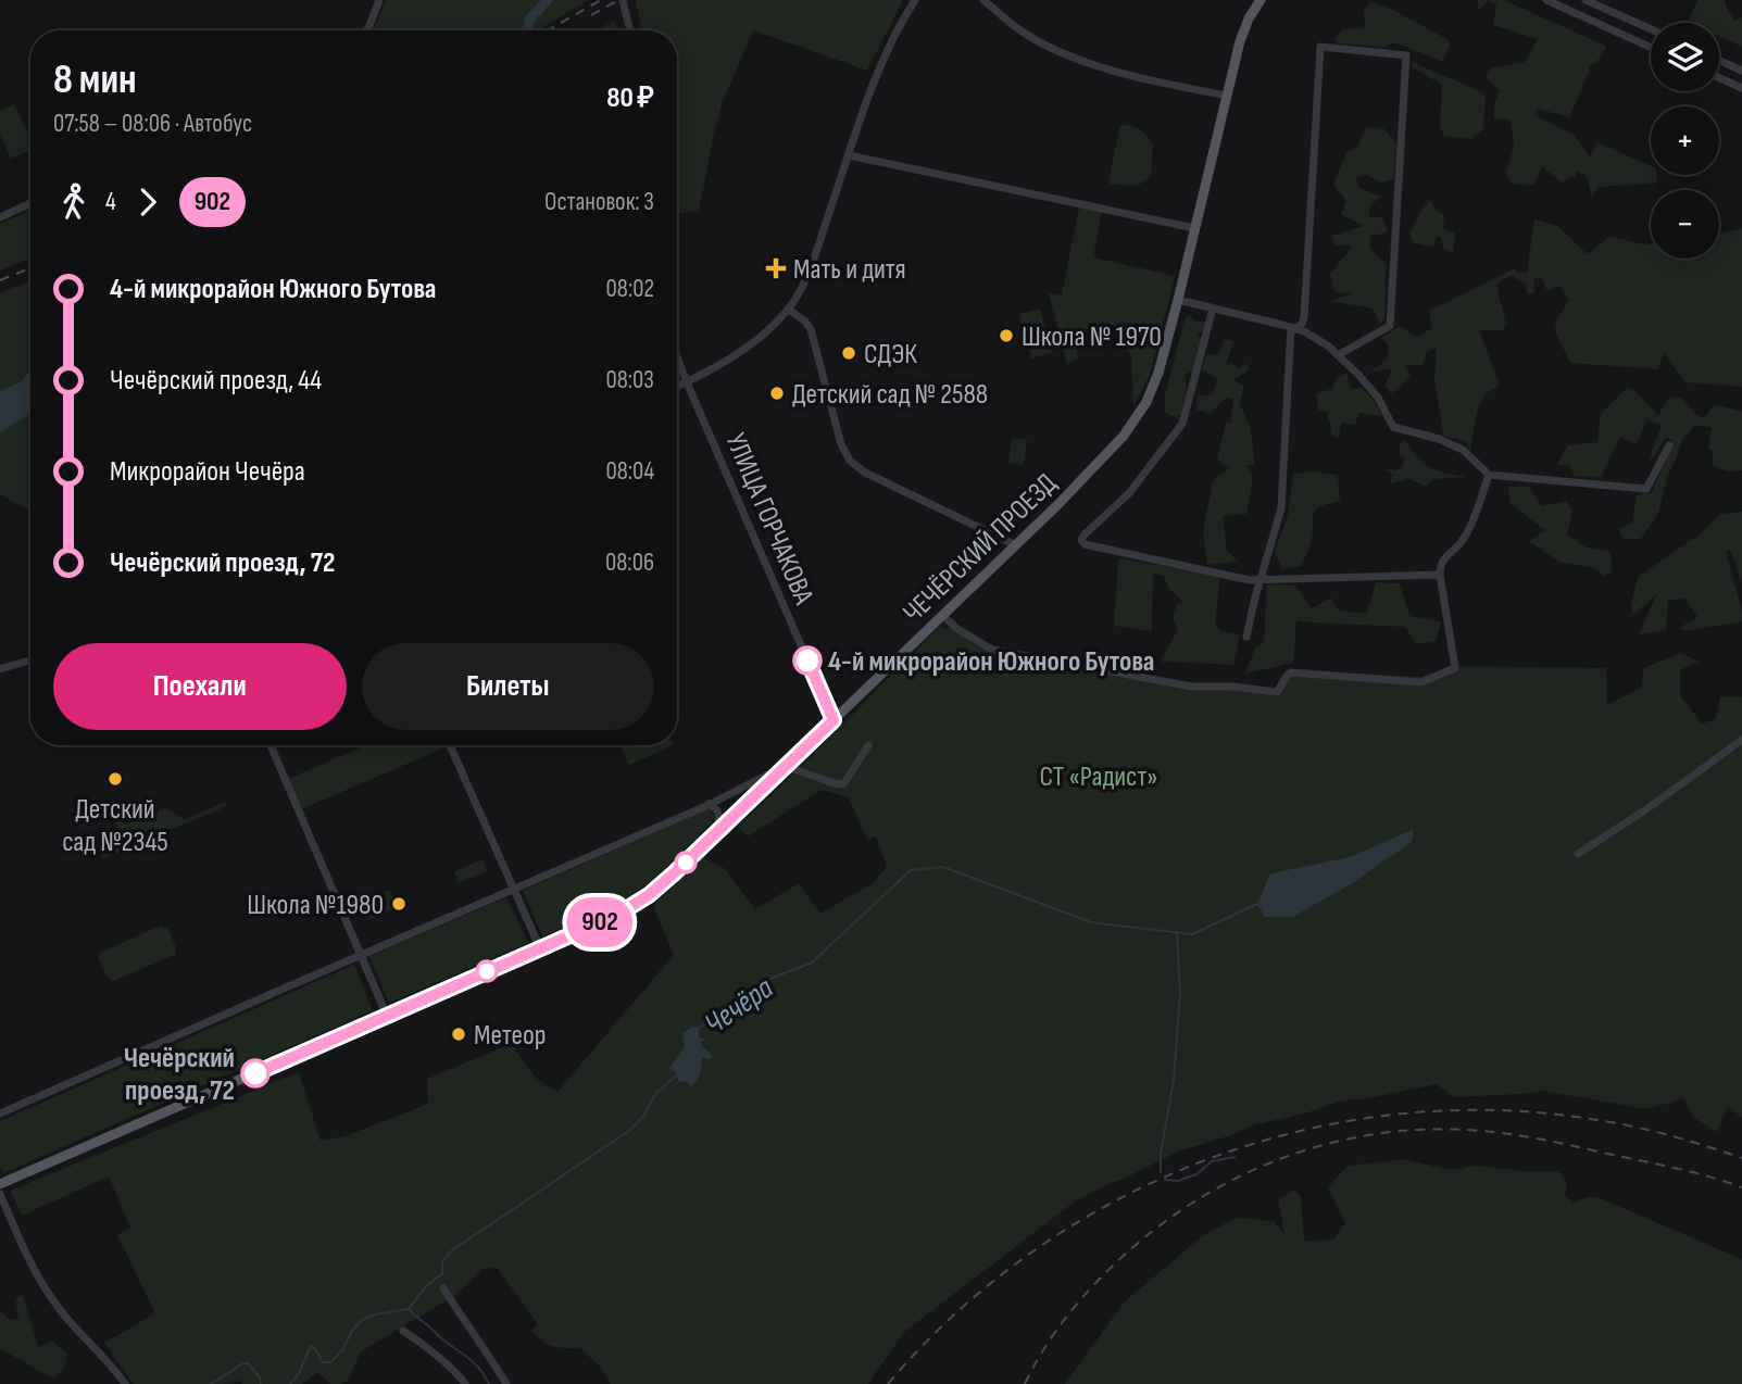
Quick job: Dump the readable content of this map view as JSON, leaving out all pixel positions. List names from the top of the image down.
{
  "streets": {
    "main road": ["ЧЕЧЁРСКИЙ ПРОЕЗД"],
    "street": ["УЛИЦА ГОРЧАКОВА"]
  },
  "crossings": [
    ["УЛИЦА ГОРЧАКОВА", "ЧЕЧЁРСКИЙ ПРОЕЗД"]
  ],
  "water": ["Чечёра"],
  "parks": ["СТ «Радист»"],
  "places": {
    "health": ["Мать и дитя"],
    "other": [
      "Школа № 1970",
      "СДЭК",
      "Детский сад № 2588",
      "4-й микрорайон Южного Бутова",
      "Детский сад №2345",
      "Школа №1980",
      "Метеор",
      "Чечёрский проезд, 72"
    ]
  },
  "lines": ["bus line 902"],
  "page": {
    "on_map": "902",
    "map_buttons": ["+", "−"],
    "heading": ["8 мин", "07:58 – 08:06 · Автобус", "80 ₽"],
    "legs": ["4", "902", "Остановок: 3"],
    "list": [
      {
        "name": "4-й микрорайон Южного Бутова",
        "value": "08:02"
      },
      {
        "name": "Чечёрский проезд, 44",
        "value": "08:03"
      },
      {
        "name": "Микрорайон Чечёра",
        "value": "08:04"
      },
      {
        "name": "Чечёрский проезд, 72",
        "value": "08:06"
      }
    ],
    "buttons": ["Поехали", "Билеты"]
  }
}
